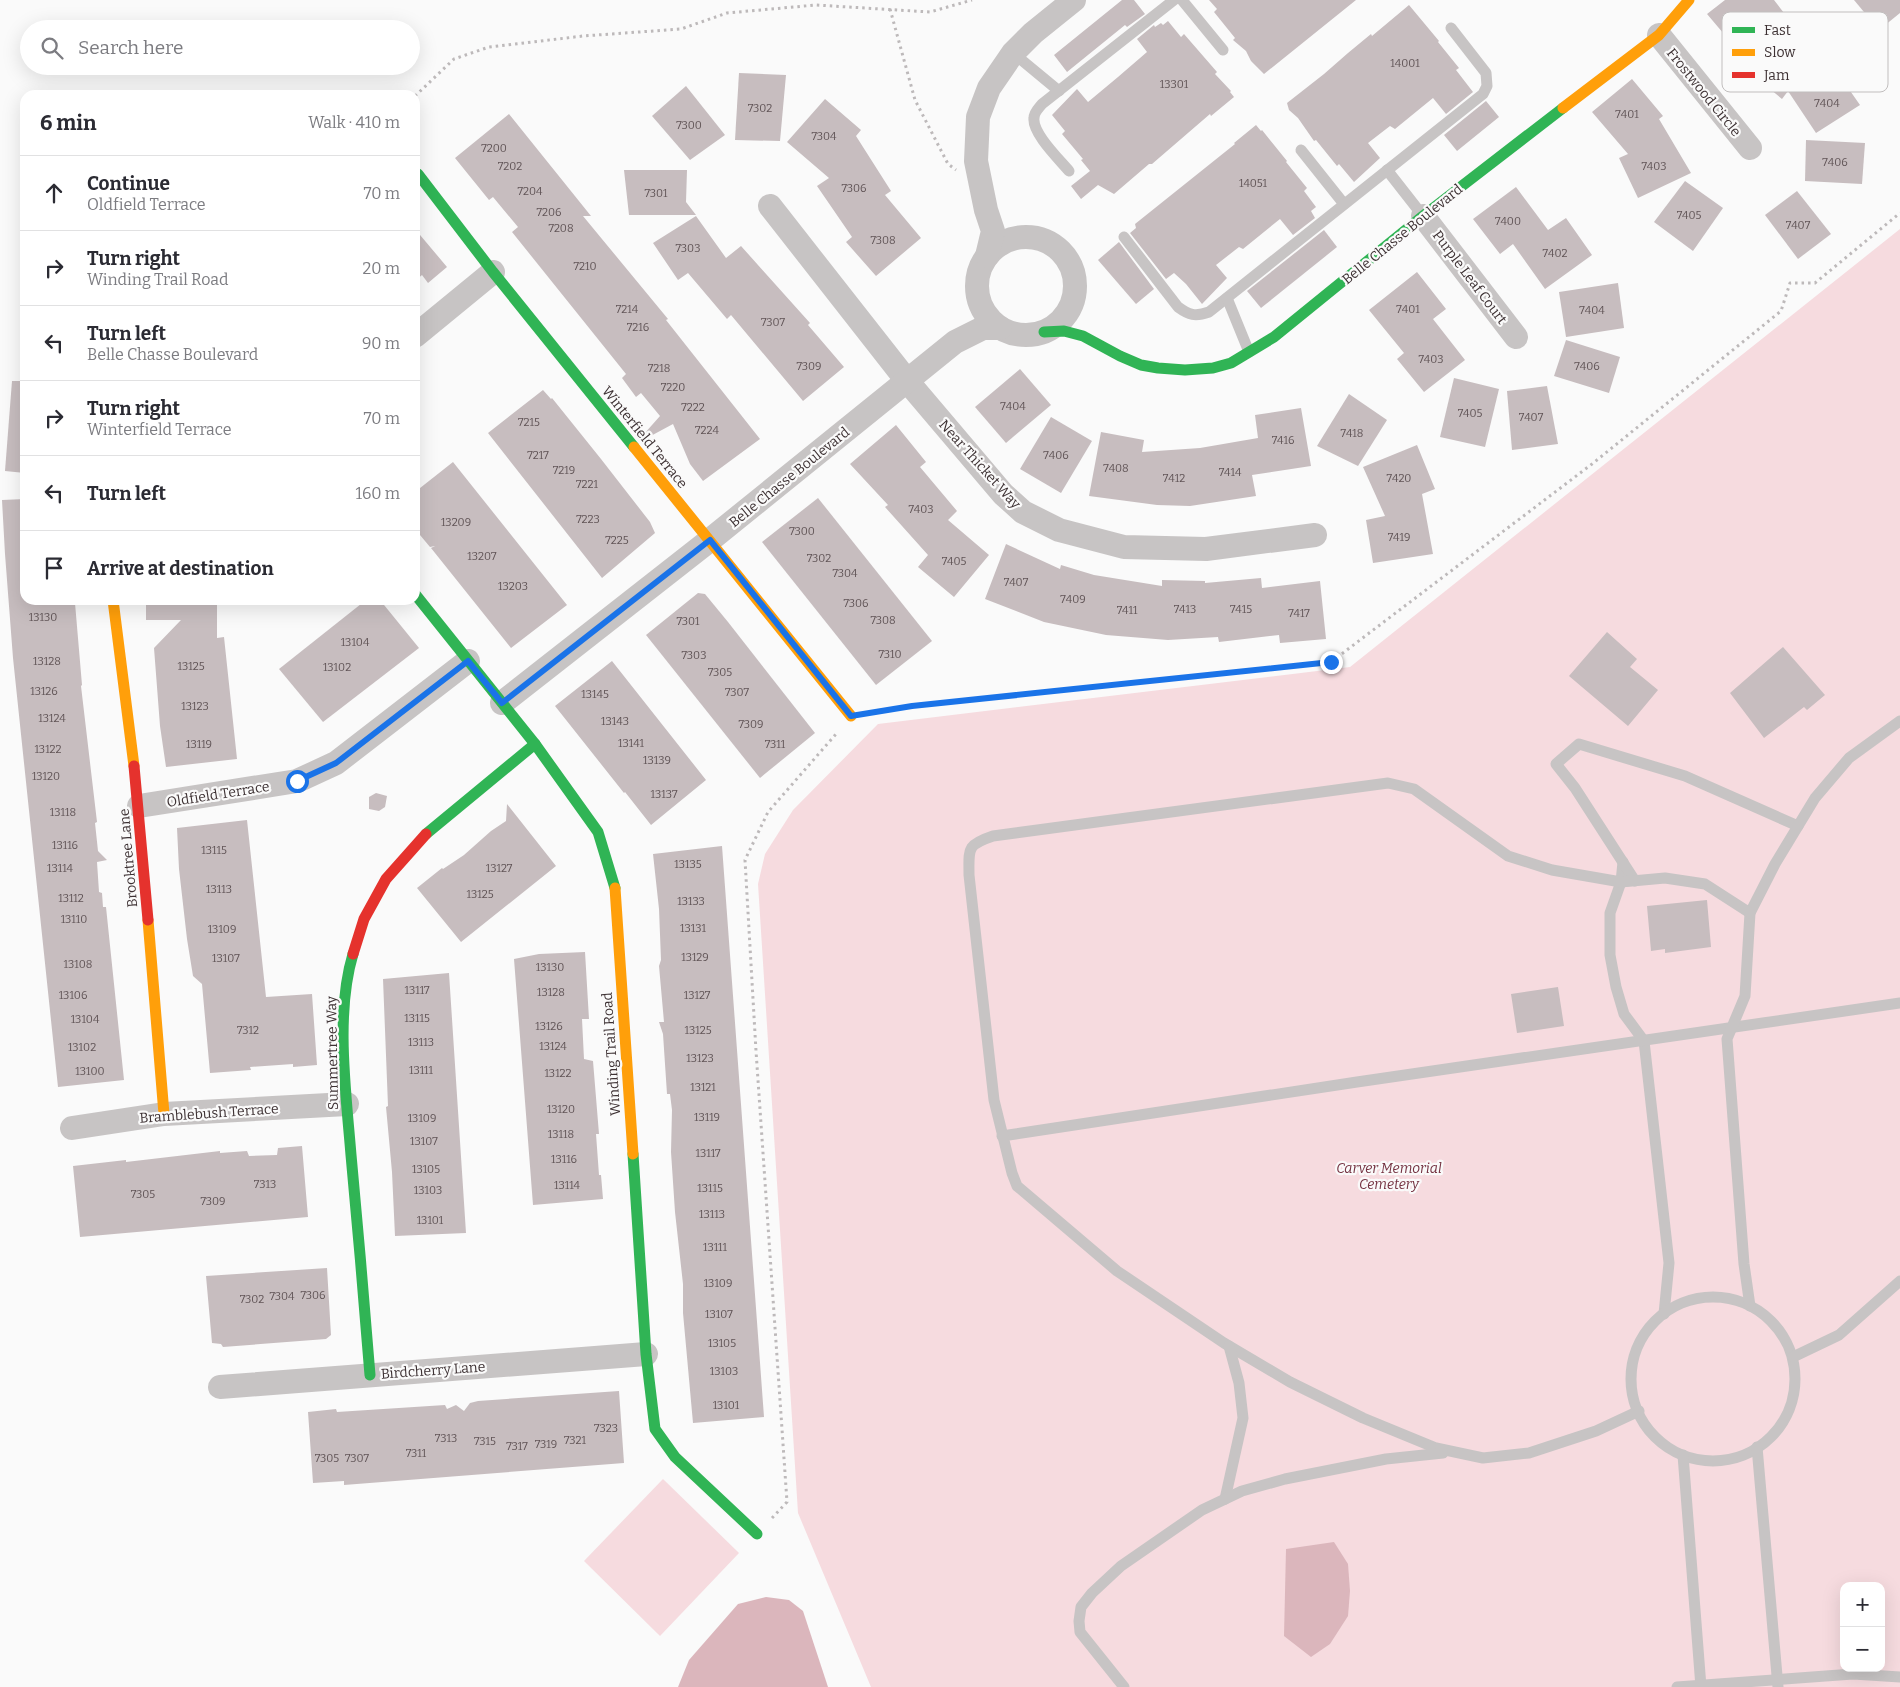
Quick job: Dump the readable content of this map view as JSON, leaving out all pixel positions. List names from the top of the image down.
{
  "streets": {
    "street": [
      "Frostwood Circle",
      "Belle Chasse Boulevard",
      "Purple Leaf Court",
      "Winterfield Terrace",
      "Near Thicket Way",
      "Oldfield Terrace",
      "Brooktree Lane",
      "Summertree Way",
      "Winding Trail Road",
      "Bramblebush Terrace",
      "Birdcherry Lane"
    ]
  },
  "crossings": [
    ["Frostwood Circle", "Belle Chasse Boulevard"],
    ["Belle Chasse Boulevard", "Purple Leaf Court"],
    ["Belle Chasse Boulevard", "Winterfield Terrace"],
    ["Belle Chasse Boulevard", "Near Thicket Way"],
    ["Belle Chasse Boulevard", "Winding Trail Road"],
    ["Oldfield Terrace", "Brooktree Lane"],
    ["Oldfield Terrace", "Winding Trail Road"],
    ["Brooktree Lane", "Bramblebush Terrace"],
    ["Summertree Way", "Winding Trail Road"],
    ["Summertree Way", "Bramblebush Terrace"],
    ["Summertree Way", "Birdcherry Lane"],
    ["Winding Trail Road", "Birdcherry Lane"]
  ],
  "parks": ["Carver Memorial Cemetery"],
  "house_numbers": [
    "14001",
    "13301",
    "7404",
    "7302",
    "7401",
    "7300",
    "7304",
    "7200",
    "7406",
    "7202",
    "7403",
    "14051",
    "7306",
    "7204",
    "7301",
    "7206",
    "7405",
    "7400",
    "7407",
    "7208",
    "7308",
    "7303",
    "7402",
    "7210",
    "7214",
    "7401",
    "7404",
    "7307",
    "7216",
    "7403",
    "7309",
    "7406",
    "7218",
    "7220",
    "7404",
    "7222",
    "7405",
    "7407",
    "7215",
    "7224",
    "7418",
    "7416",
    "7217",
    "7406",
    "7408",
    "7219",
    "7414",
    "7412",
    "7420",
    "7221",
    "7403",
    "7223",
    "13209",
    "7300",
    "7419",
    "7225",
    "13207",
    "7302",
    "7405",
    "7304",
    "7407",
    "13203",
    "7409",
    "7306",
    "7413",
    "7415",
    "7411",
    "7417",
    "13130",
    "7308",
    "7301",
    "13104",
    "7310",
    "7303",
    "13128",
    "13125",
    "13102",
    "7305",
    "13126",
    "7307",
    "13145",
    "13123",
    "13124",
    "13143",
    "7309",
    "13141",
    "13119",
    "7311",
    "13122",
    "13139",
    "13120",
    "13137",
    "13118",
    "13116",
    "13115",
    "13135",
    "13114",
    "13127",
    "13113",
    "13125",
    "13112",
    "13133",
    "13110",
    "13131",
    "13109",
    "13129",
    "13107",
    "13108",
    "13130",
    "13117",
    "13128",
    "13106",
    "13127",
    "13115",
    "13104",
    "13126",
    "7312",
    "13125",
    "13113",
    "13124",
    "13102",
    "13123",
    "13111",
    "13100",
    "13122",
    "13121",
    "13120",
    "13119",
    "13109",
    "13118",
    "13107",
    "13117",
    "13116",
    "13105",
    "7313",
    "13114",
    "13115",
    "13103",
    "7305",
    "7309",
    "13113",
    "13101",
    "13111",
    "13109",
    "7306",
    "7304",
    "7302",
    "13107",
    "13105",
    "13103",
    "13101",
    "7323",
    "7313",
    "7321",
    "7315",
    "7319",
    "7317",
    "7311",
    "7305",
    "7307"
  ],
  "legend": ["Fast", "Slow", "Jam"],
  "page": {
    "search": "Search here",
    "heading": ["6 min", "Walk · 410 m"],
    "list": [
      ["Continue", "Oldfield Terrace", "70 m"],
      ["Turn right", "Winding Trail Road", "20 m"],
      ["Turn left", "Belle Chasse Boulevard", "90 m"],
      ["Turn right", "Winterfield Terrace", "70 m"],
      ["Turn left", "160 m"],
      "Arrive at destination"
    ],
    "map_buttons": ["+", "−"]
  }
}
